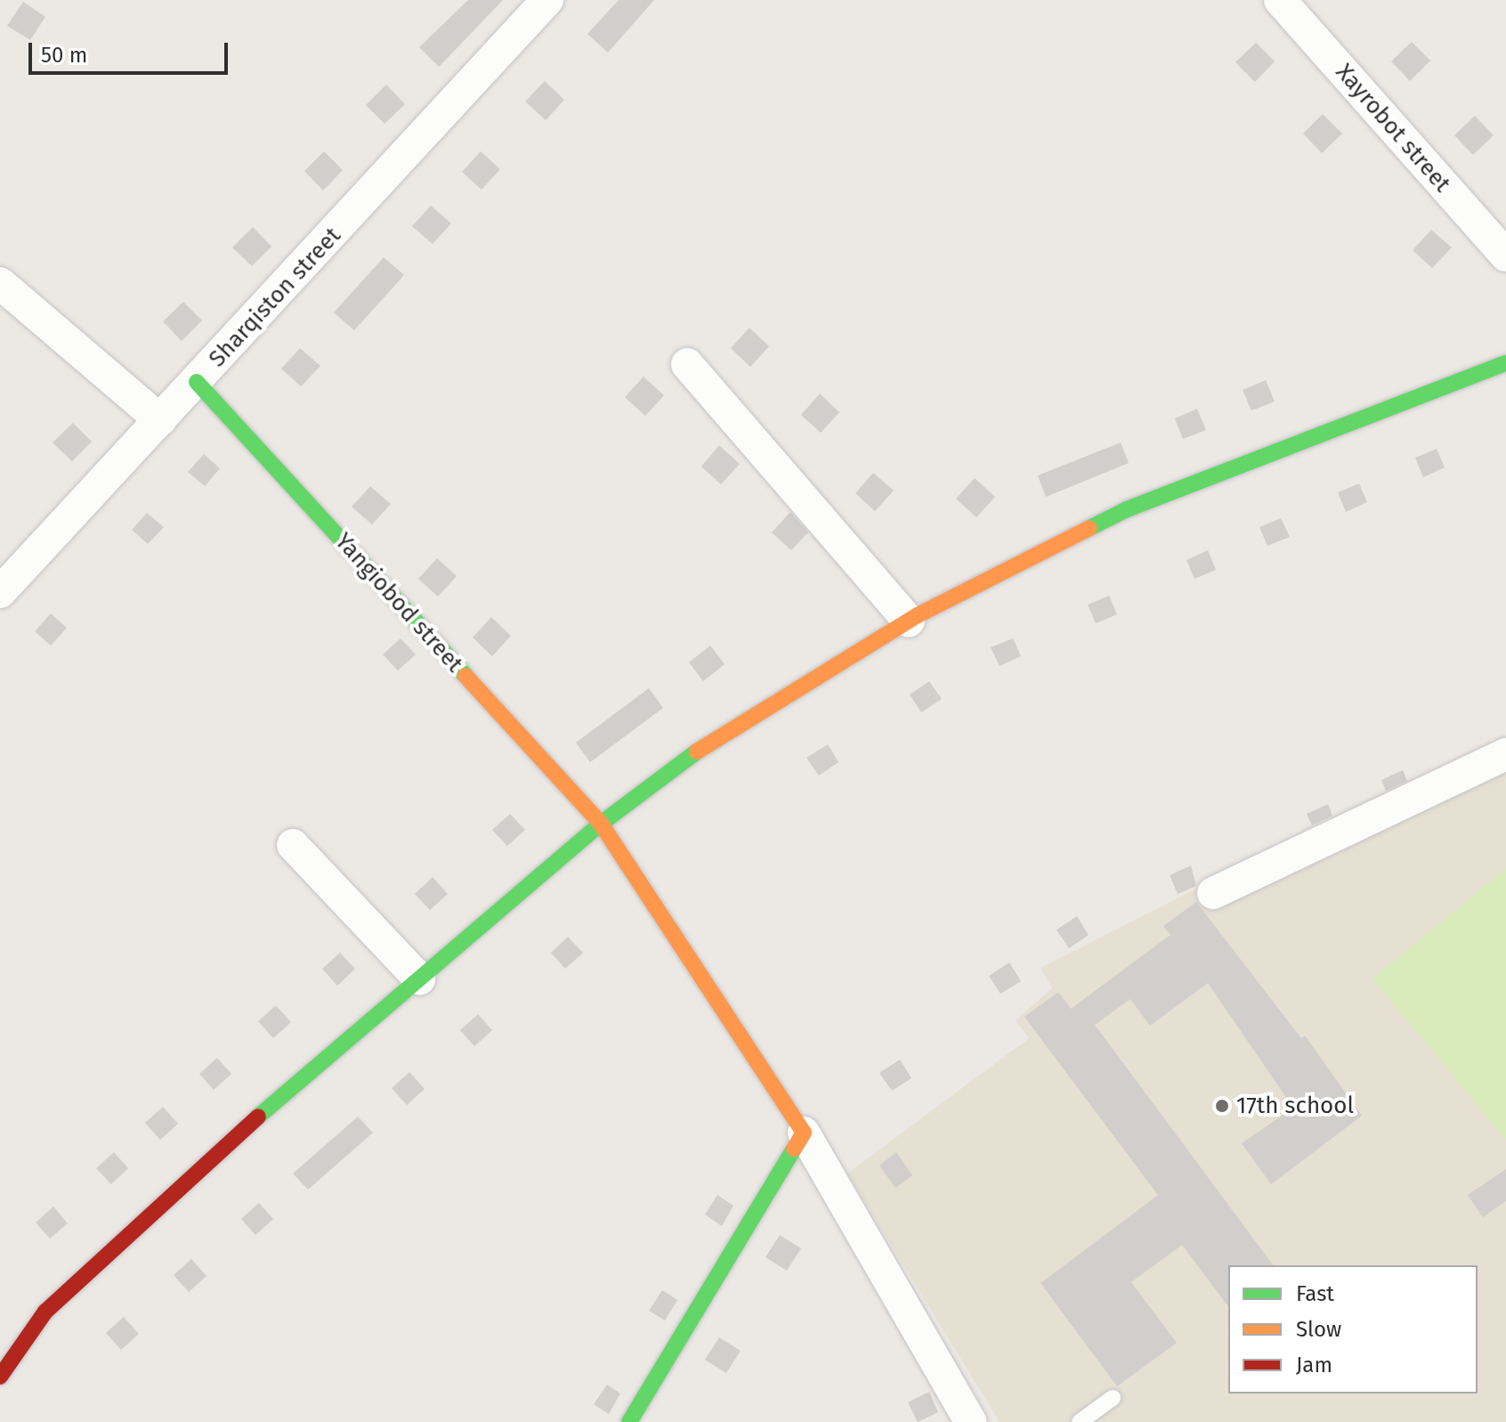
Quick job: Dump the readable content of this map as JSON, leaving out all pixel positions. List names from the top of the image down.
{
  "streets": {
    "main road": ["Yangiobod street"],
    "street": ["Xayrobot street", "Sharqiston street"]
  },
  "crossings": [
    ["Sharqiston street", "Yangiobod street"]
  ],
  "places": ["17th school"],
  "legend": ["Fast", "Slow", "Jam"],
  "scale_bar": "50 m"
}
